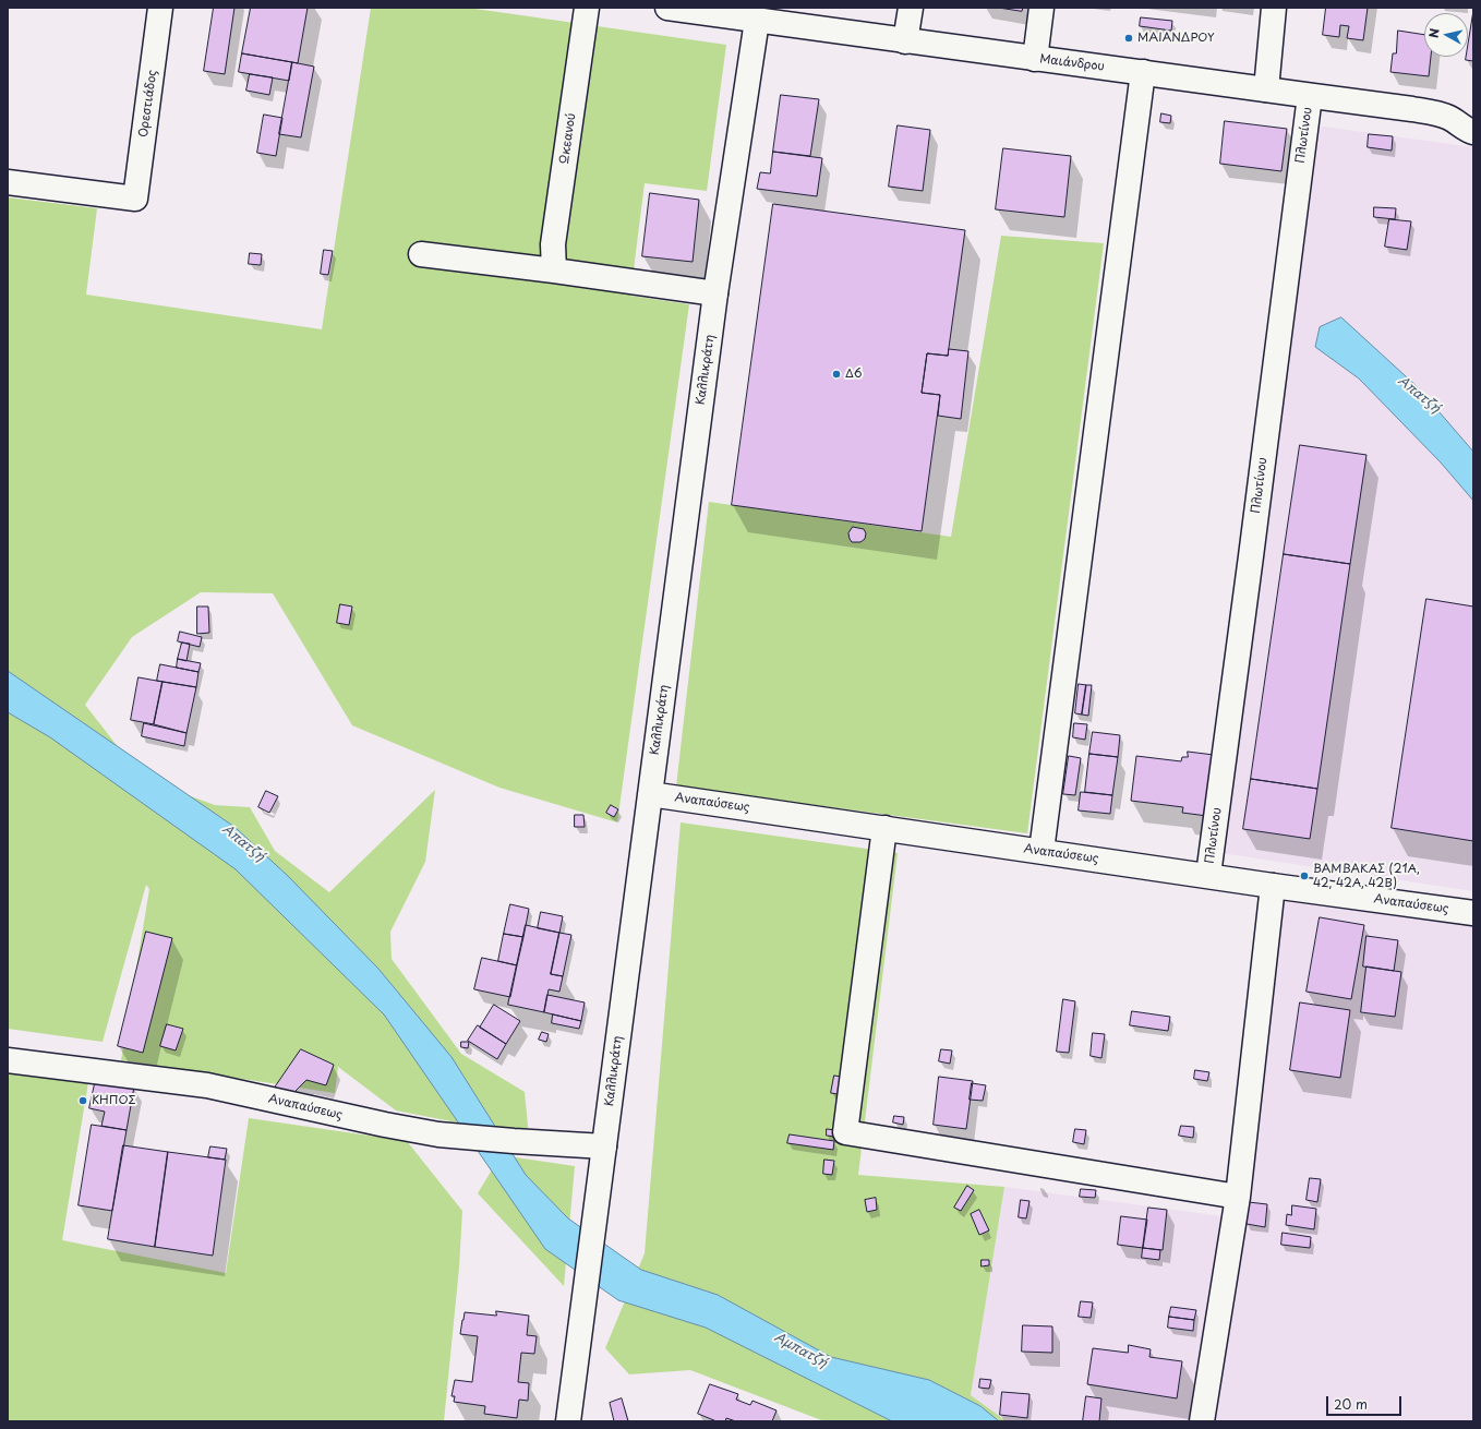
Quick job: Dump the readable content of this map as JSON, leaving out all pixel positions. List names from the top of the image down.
{
  "streets": {
    "street": [
      "Μαιάνδρου",
      "Ορεστιάδος",
      "Πλωτίνου",
      "Ωκεανού",
      "Καλλικράτη",
      "Αναπαύσεως"
    ]
  },
  "crossings": [
    ["Μαιάνδρου", "Πλωτίνου"],
    ["Μαιάνδρου", "Καλλικράτη"],
    ["Πλωτίνου", "Αναπαύσεως"],
    ["Καλλικράτη", "Αναπαύσεως"]
  ],
  "water": ["Απατζή", "Αμπατζή"],
  "places": [
    "ΜΑΙΑΝΔΡΟΥ",
    "Δ6",
    "ΒΑΜΒΑΚΑΣ (21Α, 42, 42Α, 42Β)",
    "ΚΗΠΟΣ"
  ],
  "scale_bar": "20 m",
  "north": "left"
}
